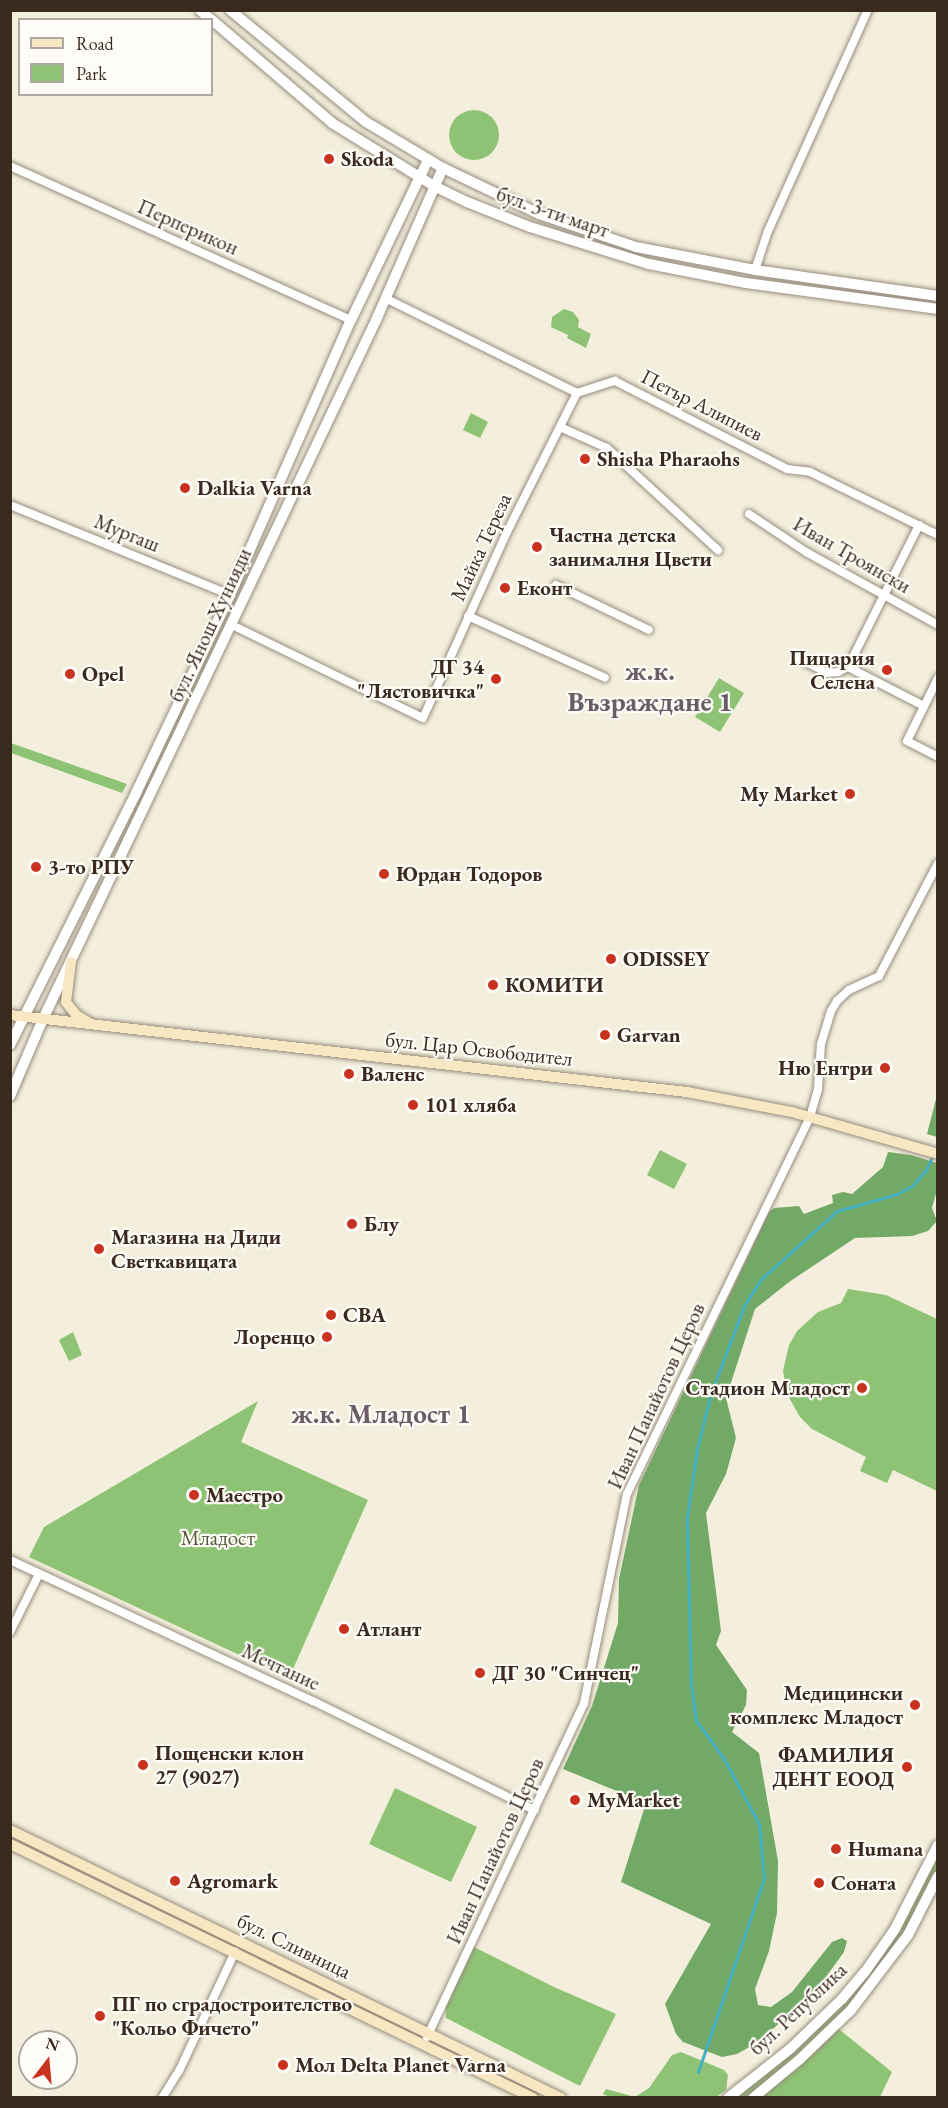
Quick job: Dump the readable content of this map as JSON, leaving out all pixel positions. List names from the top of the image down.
{
  "streets": {
    "main road": ["бул. Цар Освободител", "бул. Сливница"],
    "street": [
      "бул. 3-ти март",
      "Перперикон",
      "Петър Алипиев",
      "Мургаш",
      "Майка Тереза",
      "Иван Троянски",
      "бул. Янош Хунияди",
      "Иван Панайотов Церов",
      "Мечтание",
      "бул. Република"
    ]
  },
  "crossings": [
    ["бул. 3-ти март", "бул. Янош Хунияди"],
    ["Перперикон", "бул. Янош Хунияди"],
    ["Петър Алипиев", "Майка Тереза"],
    ["Мургаш", "бул. Янош Хунияди"],
    ["Майка Тереза", "бул. Янош Хунияди"],
    ["бул. Янош Хунияди", "бул. Цар Освободител"],
    ["бул. Цар Освободител", "Иван Панайотов Церов"],
    ["Иван Панайотов Церов", "Мечтание"],
    ["Иван Панайотов Церов", "бул. Сливница"]
  ],
  "districts": ["ж.к. Възраждане 1", "ж.к. Младост 1"],
  "parks": ["Младост"],
  "places": [
    "Skoda",
    "Shisha Pharaohs",
    "Dalkia Varna",
    "Частна детска занималня Цвети",
    "Еконт",
    "Пицария Селена",
    "Opel",
    "ДГ 34 \"Лястовичка\"",
    "My Market",
    "3-то РПУ",
    "Юрдан Тодоров",
    "ODISSEY",
    "КОМИТИ",
    "Garvan",
    "Ню Ентри",
    "Валенс",
    "101 хляба",
    "Блу",
    "Магазина на Диди Светкавицата",
    "CBA",
    "Лоренцо",
    "Стадион Младост",
    "Маестро",
    "Атлант",
    "ДГ 30 \"Синчец\"",
    "Медицински комплекс Младост",
    "Пощенски клон 27 (9027)",
    "ФАМИЛИЯ ДЕНТ ЕООД",
    "MyMarket",
    "Humana",
    "Agromark",
    "Соната",
    "ПГ по сградостроителство \"Кольо Фичето\"",
    "Мол Delta Planet Varna"
  ],
  "legend": ["Road", "Park"],
  "north": "top"
}
